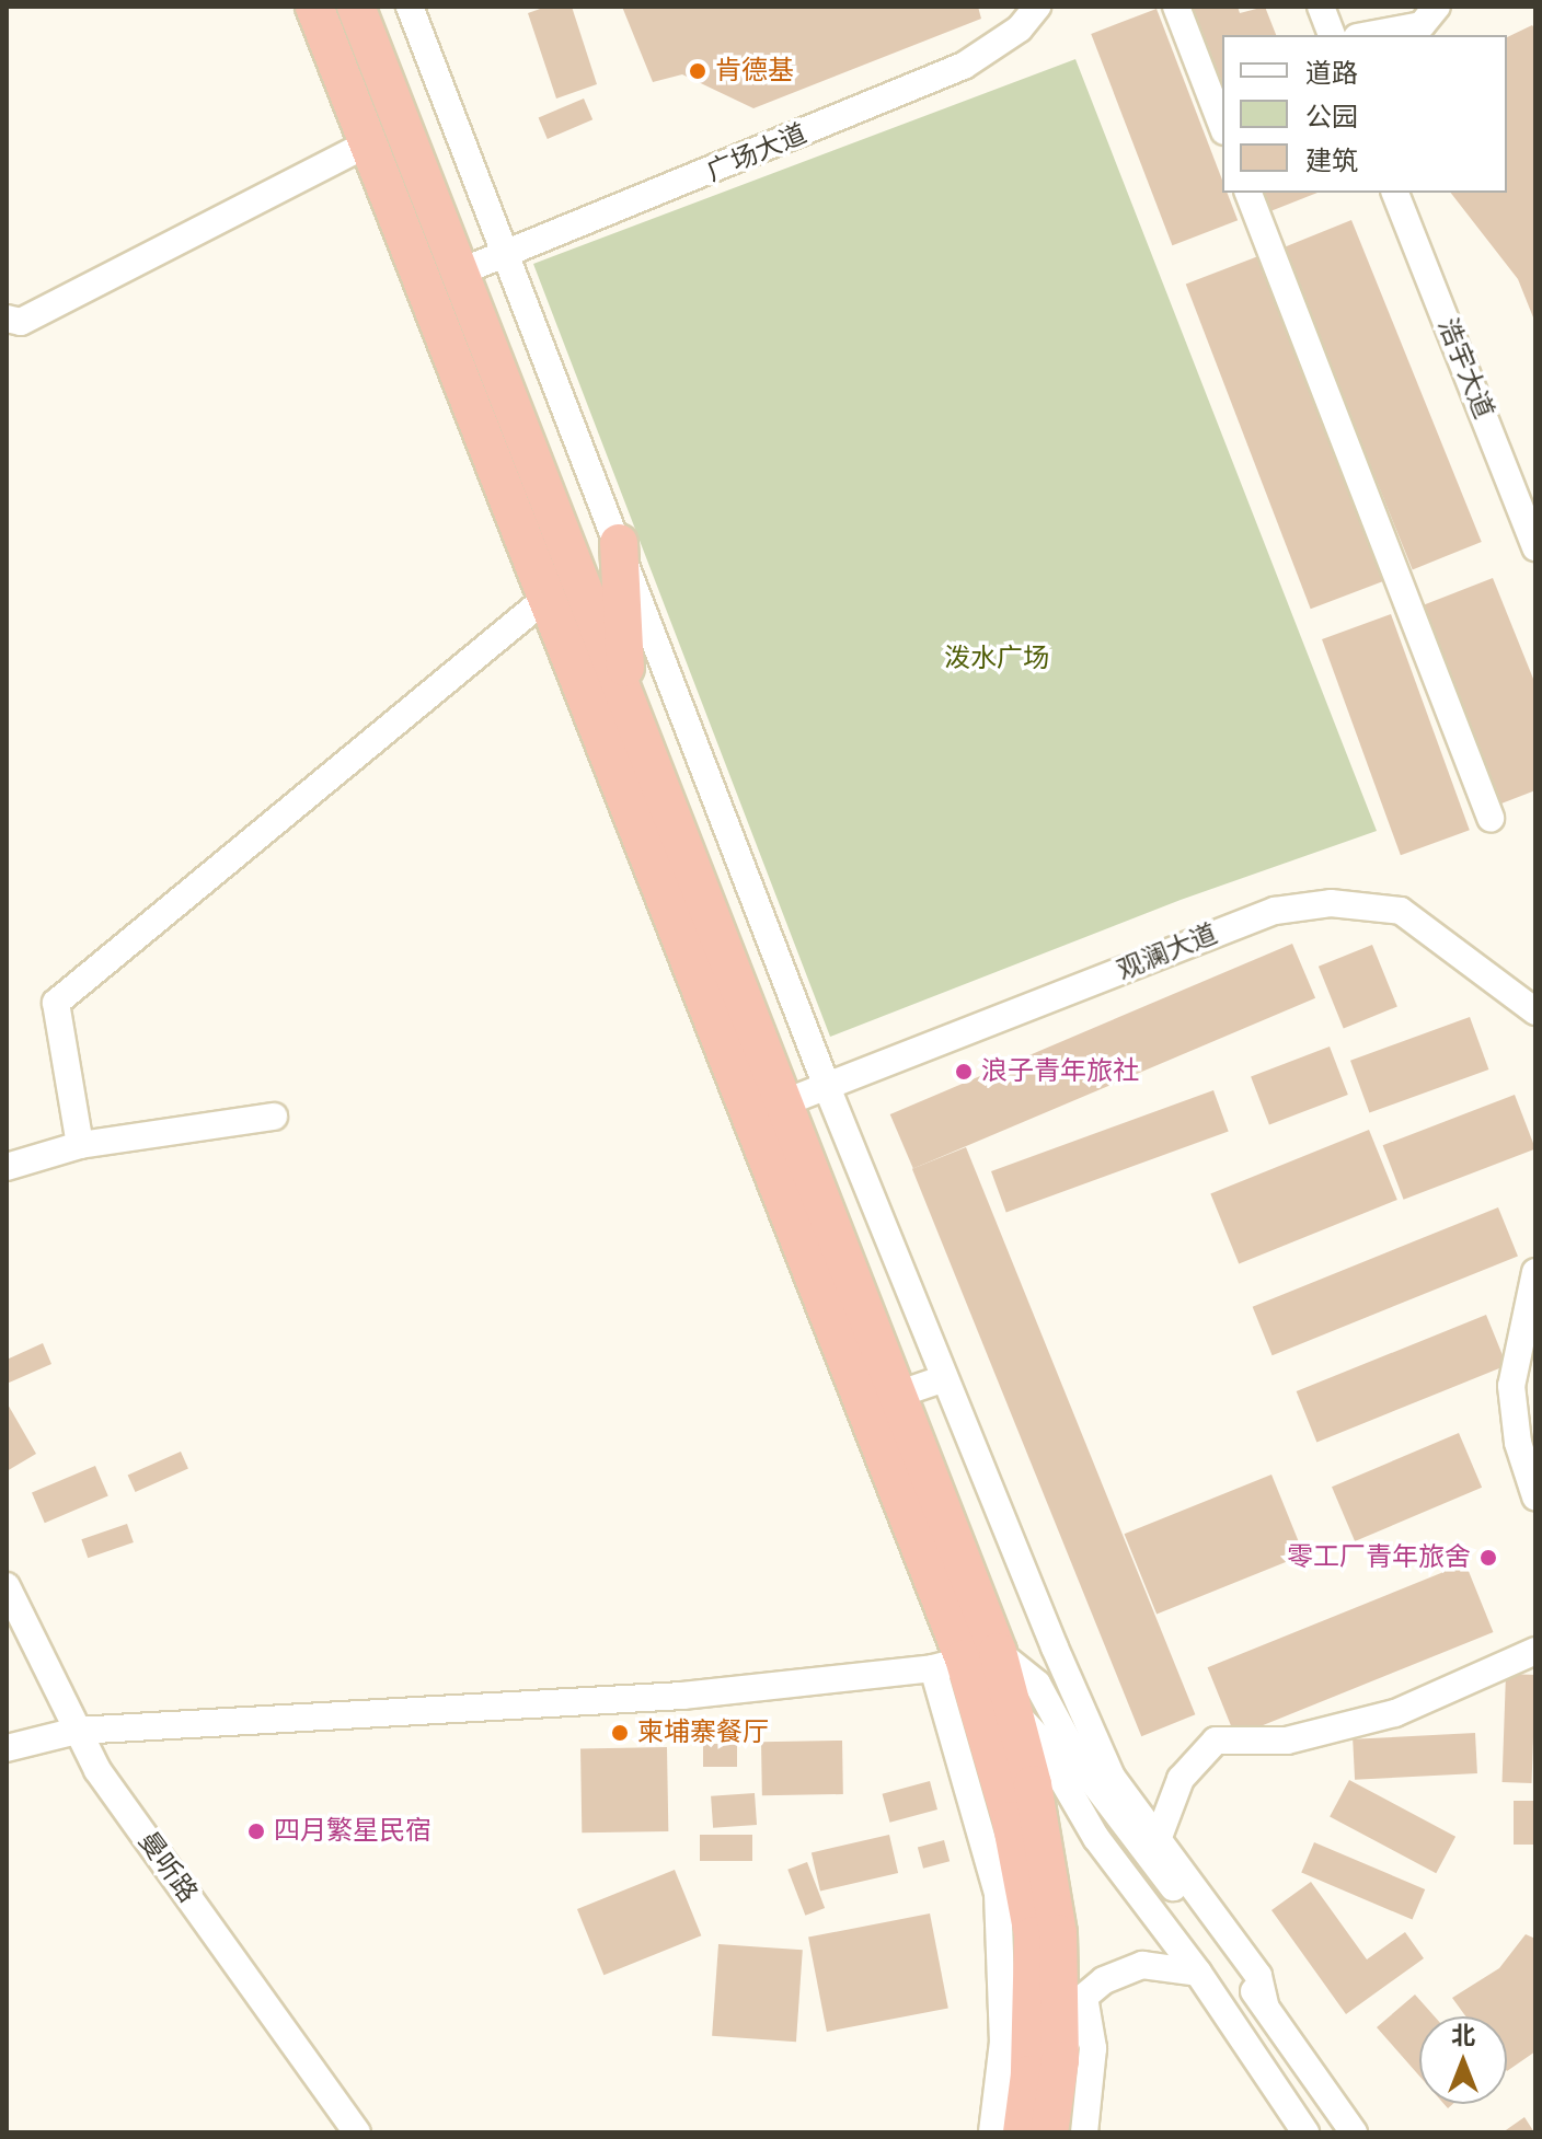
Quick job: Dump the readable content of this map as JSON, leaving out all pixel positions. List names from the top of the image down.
{
  "streets": {
    "street": [
      "广场大道",
      "浩宇大道",
      "观澜大道",
      "曼听路"
    ]
  },
  "parks": ["泼水广场"],
  "places": [
    "肯德基",
    "浪子青年旅社",
    "零工厂青年旅舍",
    "柬埔寨餐厅",
    "四月繁星民宿"
  ],
  "legend": ["道路", "公园", "建筑"],
  "north": "top"
}
